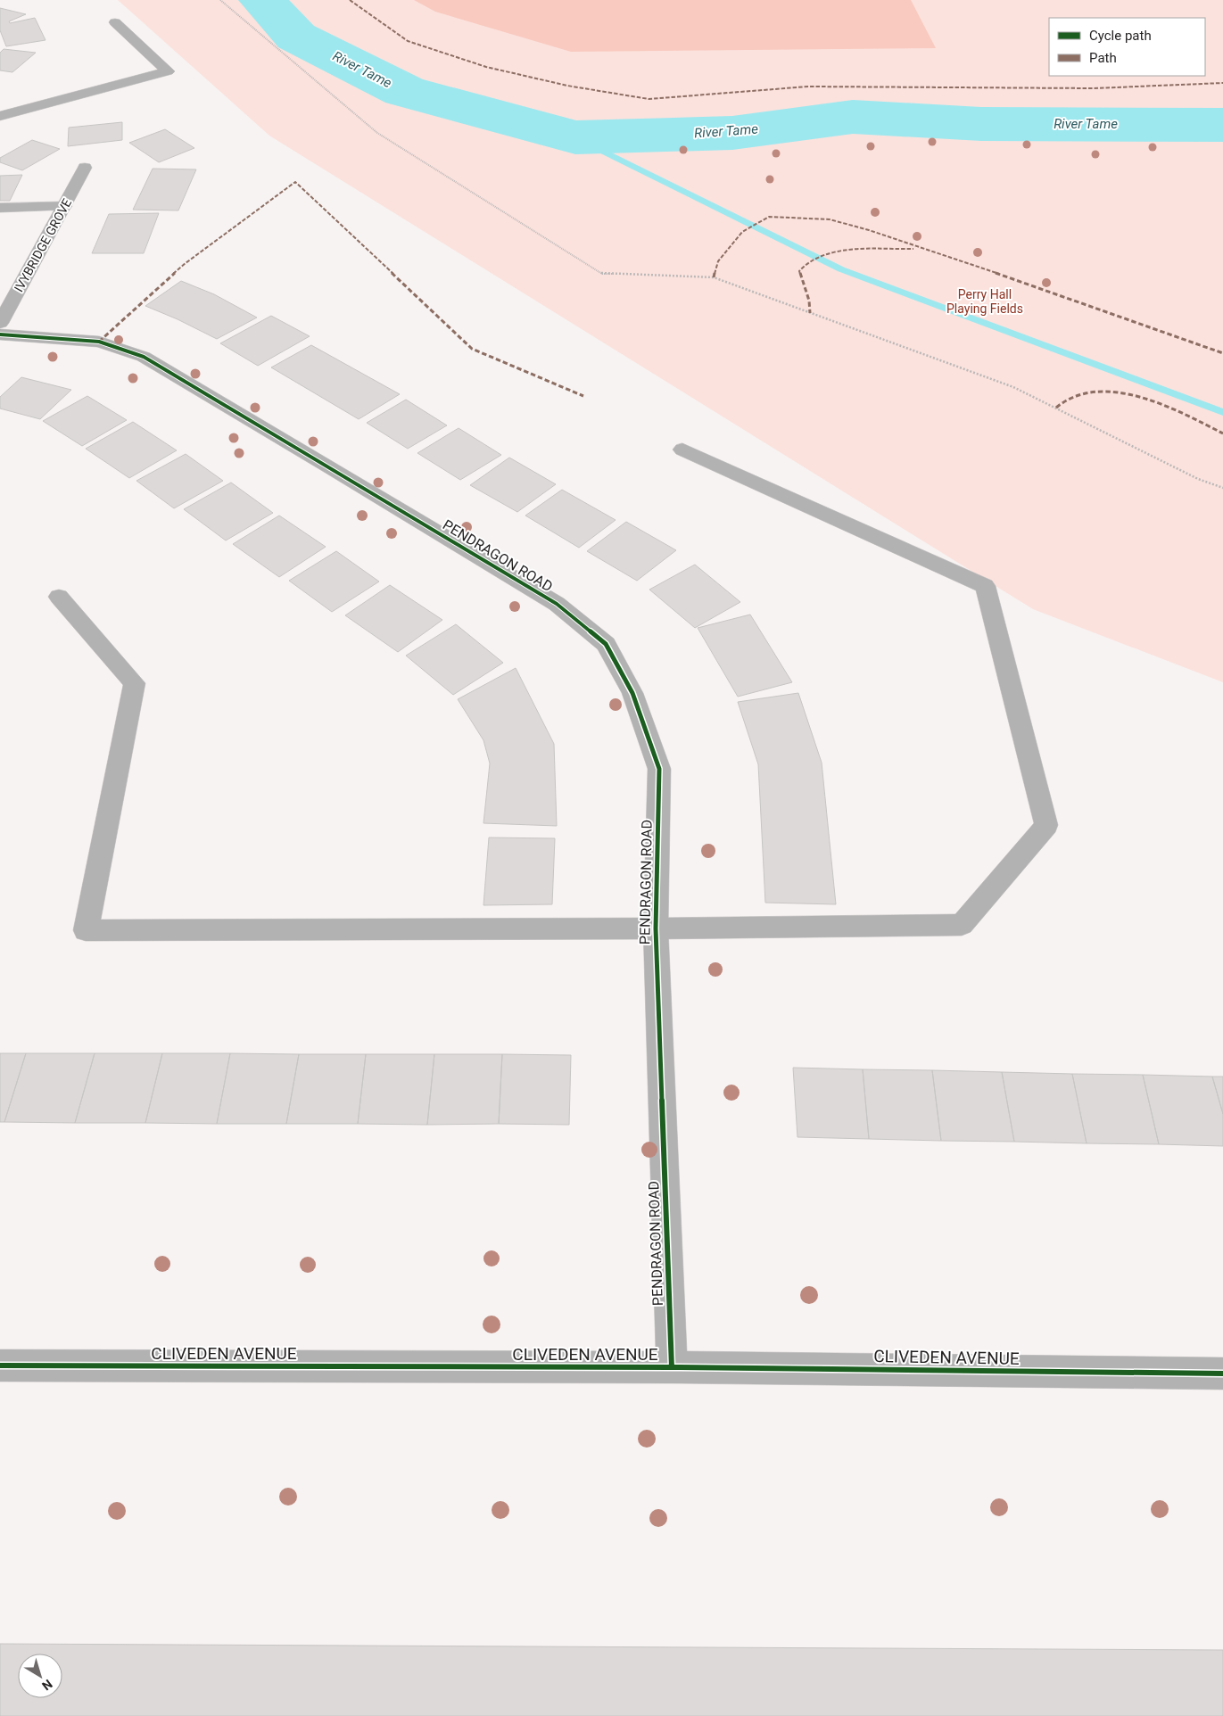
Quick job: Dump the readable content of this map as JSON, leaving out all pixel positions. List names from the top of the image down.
{
  "streets": {
    "street": ["IVYBRIDGE GROVE", "PENDRAGON ROAD", "CLIVEDEN AVENUE"]
  },
  "crossings": [
    ["PENDRAGON ROAD", "CLIVEDEN AVENUE"]
  ],
  "water": ["River Tame"],
  "parks": ["Perry Hall Playing Fields"],
  "legend": ["Cycle path", "Path"],
  "north": "bottom right"
}
